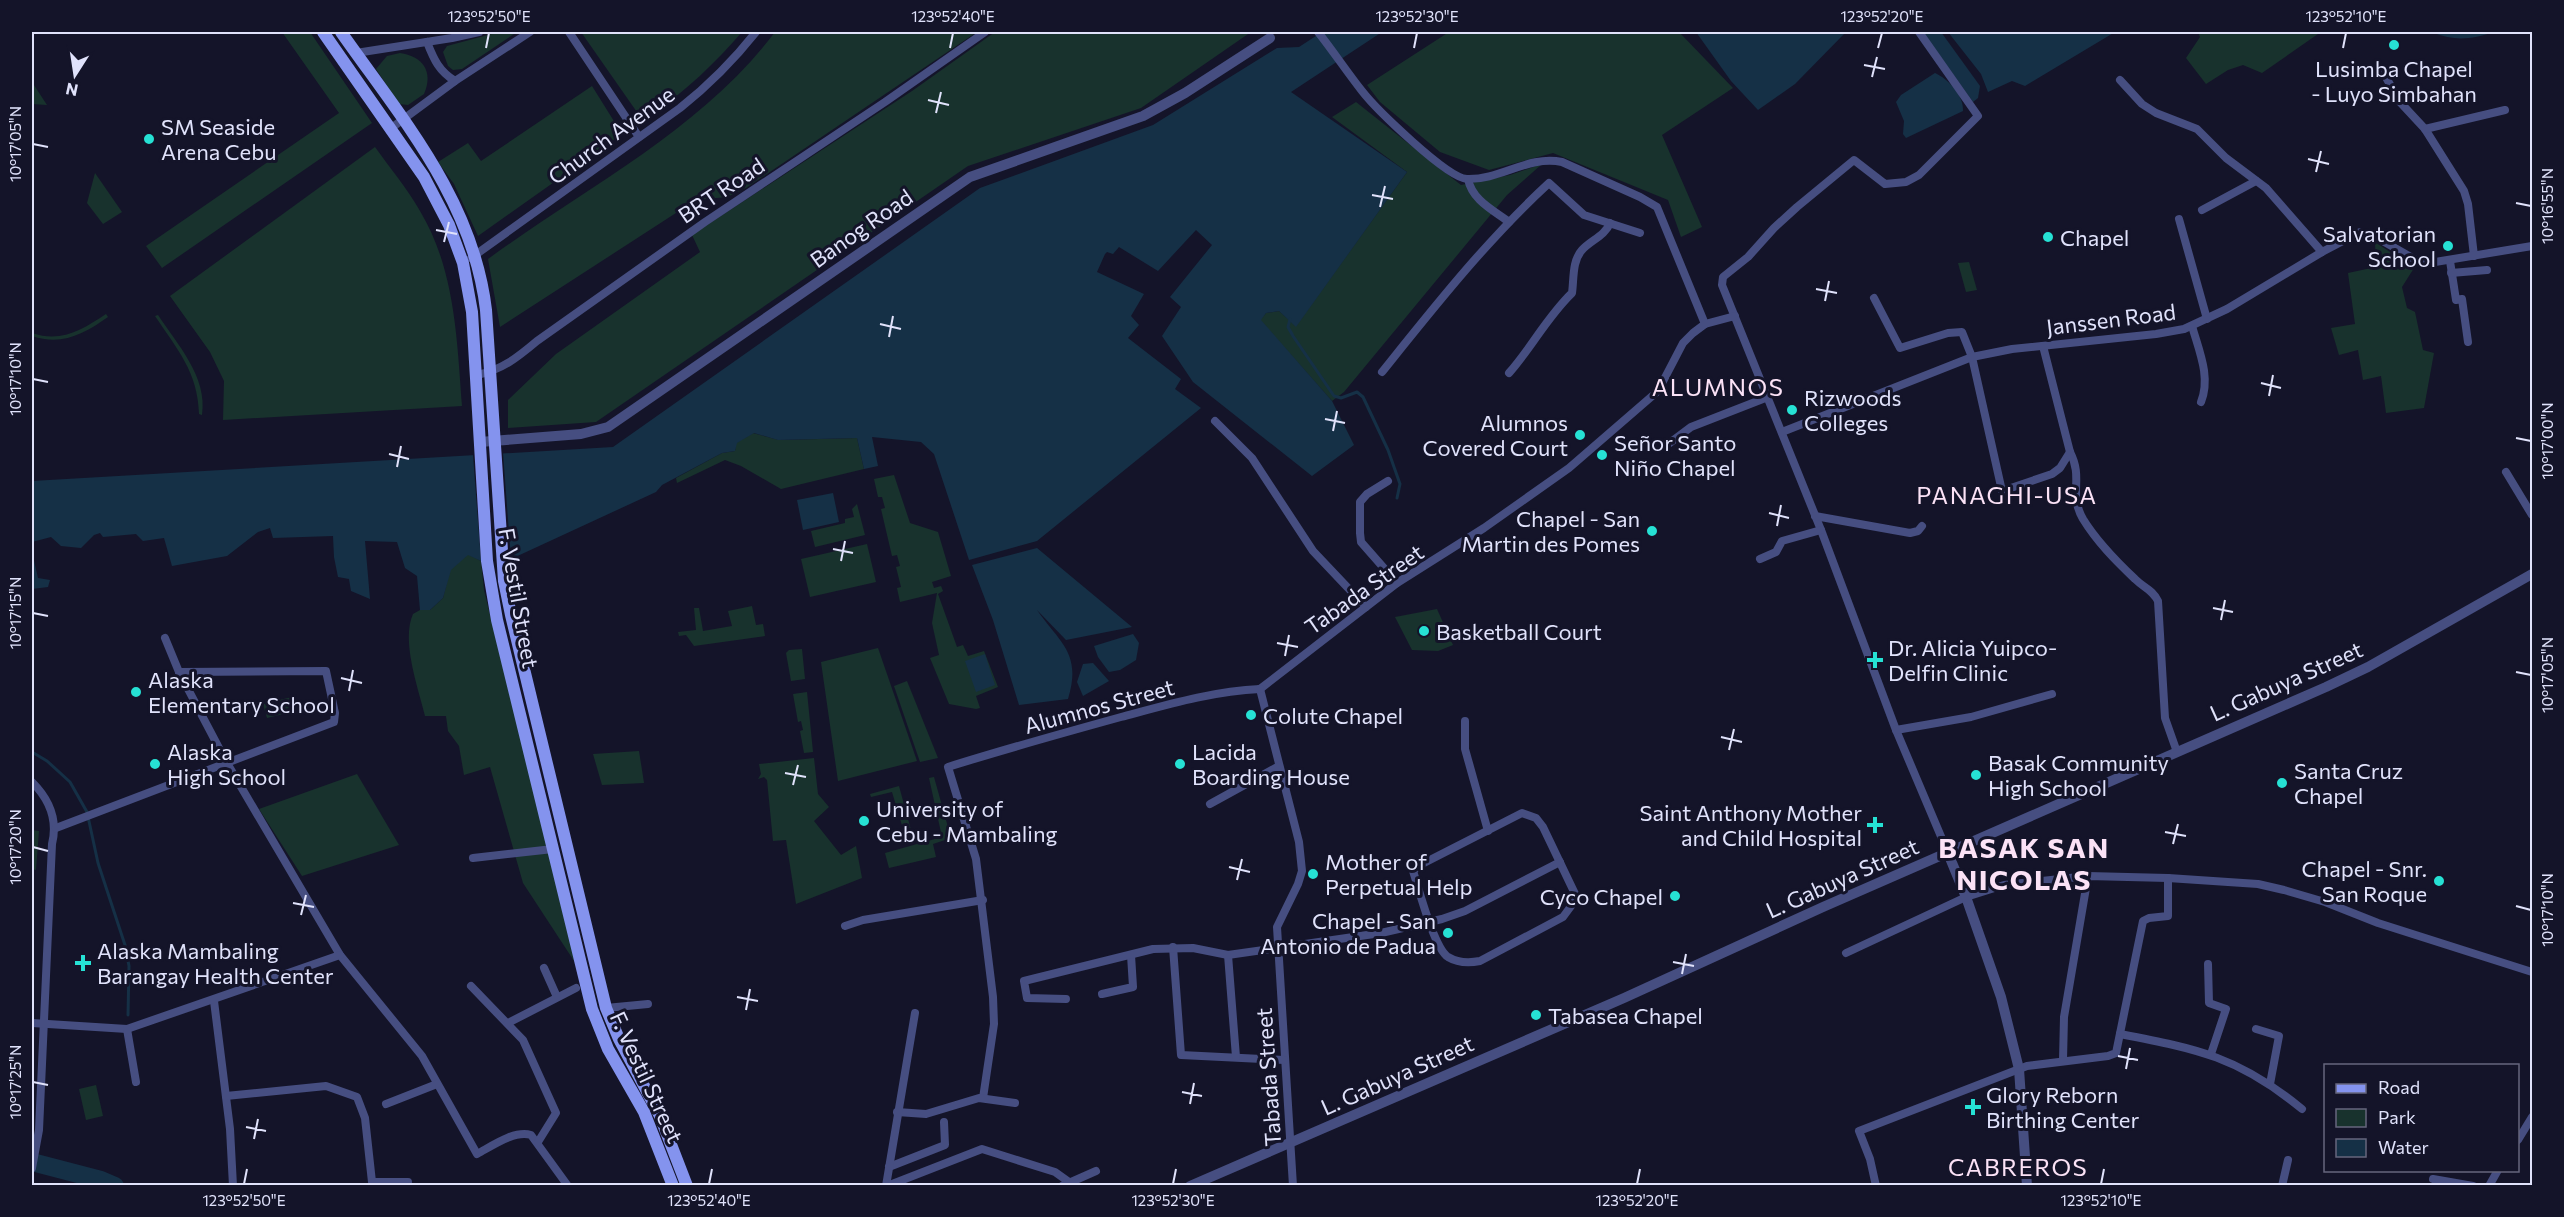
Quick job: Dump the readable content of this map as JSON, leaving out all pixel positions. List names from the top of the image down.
{
  "streets": {
    "main road": ["F. Vestil Street"],
    "street": [
      "Church Avenue",
      "BRT Road",
      "Banog Road",
      "Janssen Road",
      "Tabada Street",
      "L. Gabuya Street",
      "Alumnos Street"
    ]
  },
  "crossings": [
    ["Church Avenue", "F. Vestil Street"],
    ["BRT Road", "F. Vestil Street"],
    ["Banog Road", "F. Vestil Street"],
    ["Tabada Street", "L. Gabuya Street"],
    ["Tabada Street", "Alumnos Street"]
  ],
  "districts": [
    "ALUMNOS",
    "PANAGHI-USA",
    "BASAK SAN NICOLAS",
    "CABREROS"
  ],
  "places": {
    "other": [
      "Lusimba Chapel - Luyo Simbahan",
      "SM Seaside Arena Cebu",
      "Chapel",
      "Salvatorian School",
      "Rizwoods Colleges",
      "Alumnos Covered Court",
      "Señor Santo Niño Chapel",
      "Chapel - San Martin des Pomes",
      "Basketball Court",
      "Alaska Elementary School",
      "Colute Chapel",
      "Alaska High School",
      "Lacida Boarding House",
      "Basak Community High School",
      "Santa Cruz Chapel",
      "University of Cebu - Mambaling",
      "Mother of Perpetual Help",
      "Chapel - Snr. San Roque",
      "Cyco Chapel",
      "Chapel - San Antonio de Padua",
      "Tabasea Chapel"
    ],
    "health": [
      "Dr. Alicia Yuipco- Delfin Clinic",
      "Saint Anthony Mother and Child Hospital",
      "Alaska Mambaling Barangay Health Center",
      "Glory Reborn Birthing Center"
    ]
  },
  "legend": ["Road", "Park", "Water"],
  "north": "bottom",
  "coordinates": [
    "123°52'50\"E",
    "123°52'40\"E",
    "123°52'30\"E",
    "123°52'20\"E",
    "123°52'10\"E",
    "10°17'05\"N",
    "10°16'55\"N",
    "10°17'10\"N",
    "10°17'00\"N",
    "10°17'15\"N",
    "10°17'20\"N",
    "10°17'25\"N"
  ]
}
